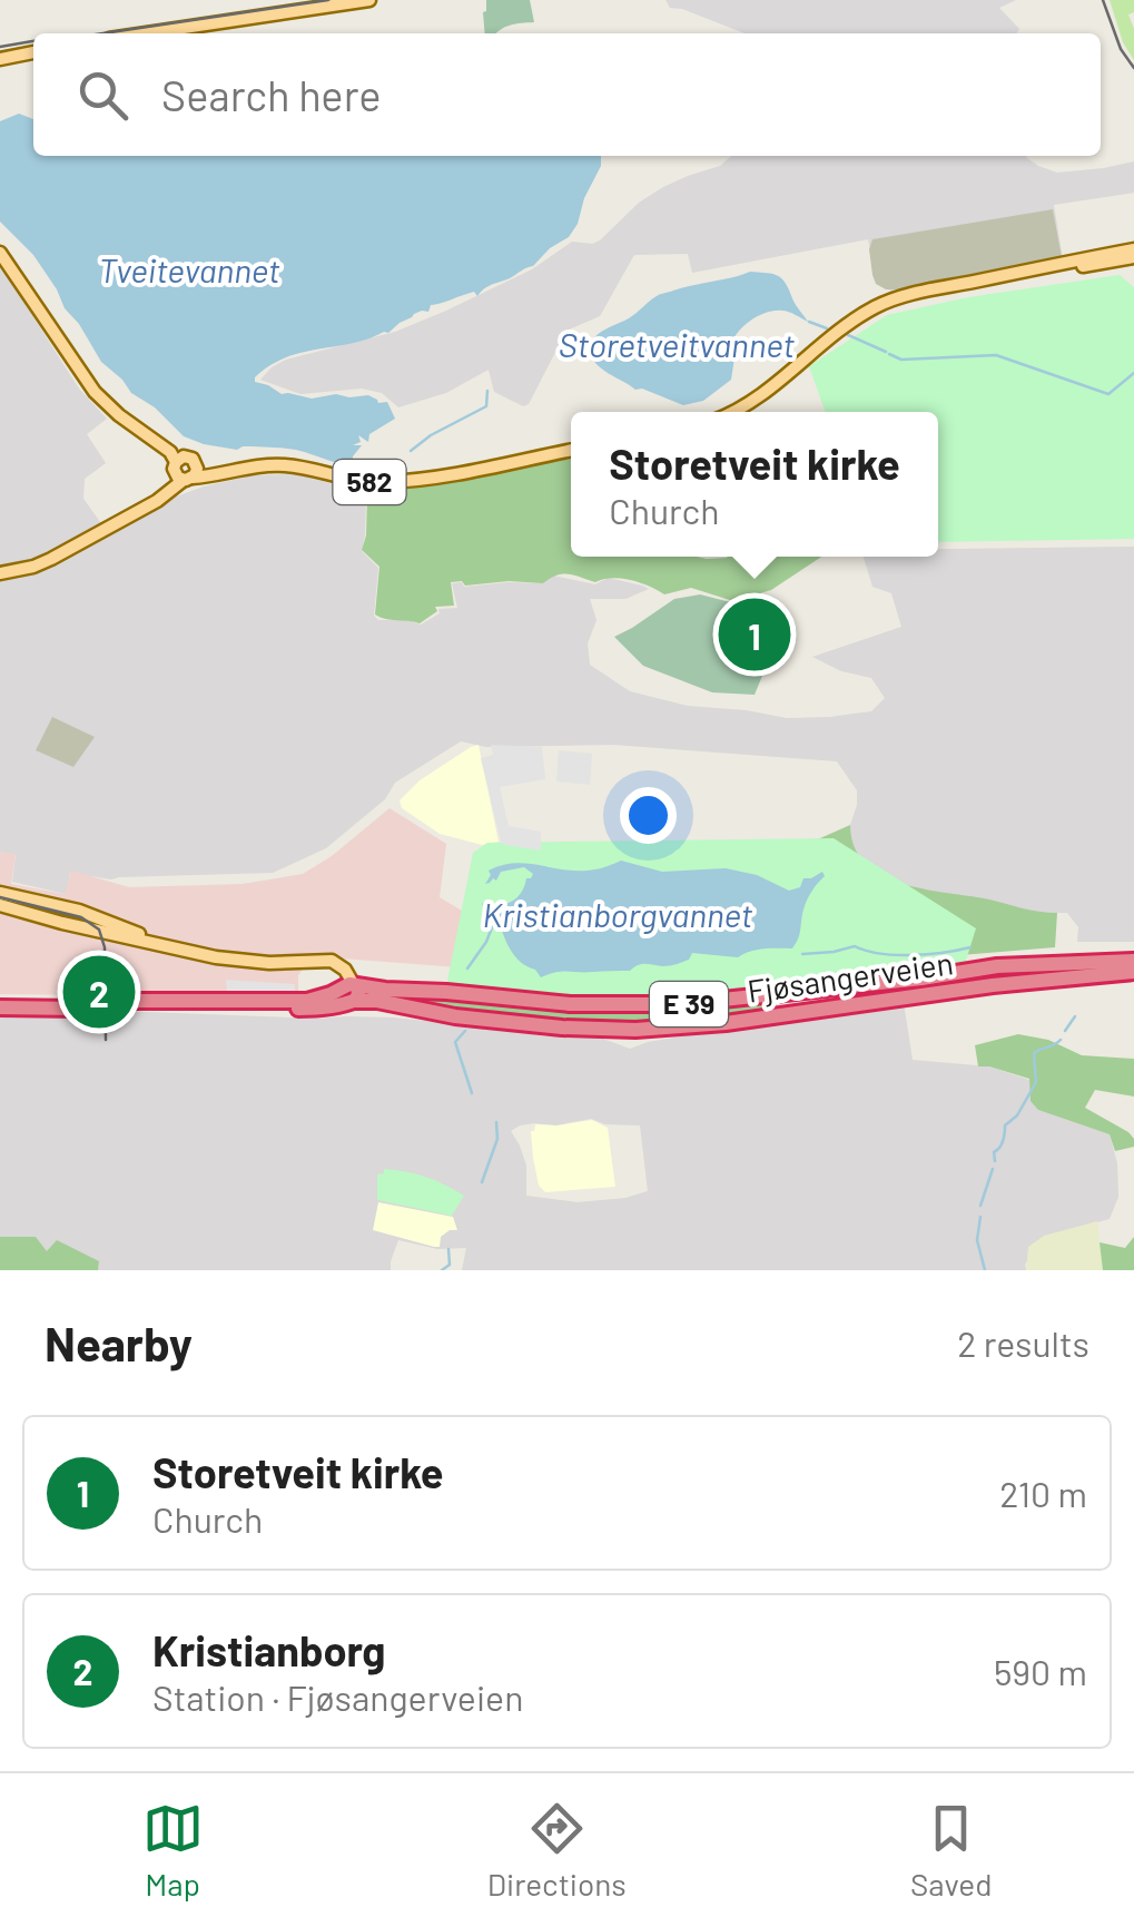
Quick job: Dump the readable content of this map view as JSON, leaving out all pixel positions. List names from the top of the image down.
{
  "streets": {
    "highway": ["Fjøsangerveien", "E 39"],
    "main road": ["582"]
  },
  "water": ["Tveitevannet", "Storetveitvannet", "Kristianborgvannet"],
  "page": {
    "search": "Search here",
    "popup": ["Storetveit kirke", "Church"],
    "pins": ["1", "2"],
    "heading": ["Nearby", "2 results"],
    "list": [
      {
        "mark": "1",
        "name": "Storetveit kirke",
        "note": "Church",
        "value": "210 m"
      },
      {
        "mark": "2",
        "name": "Kristianborg",
        "note": "Station · Fjøsangerveien",
        "value": "590 m"
      }
    ],
    "nav": ["Map", "Directions", "Saved"]
  }
}
